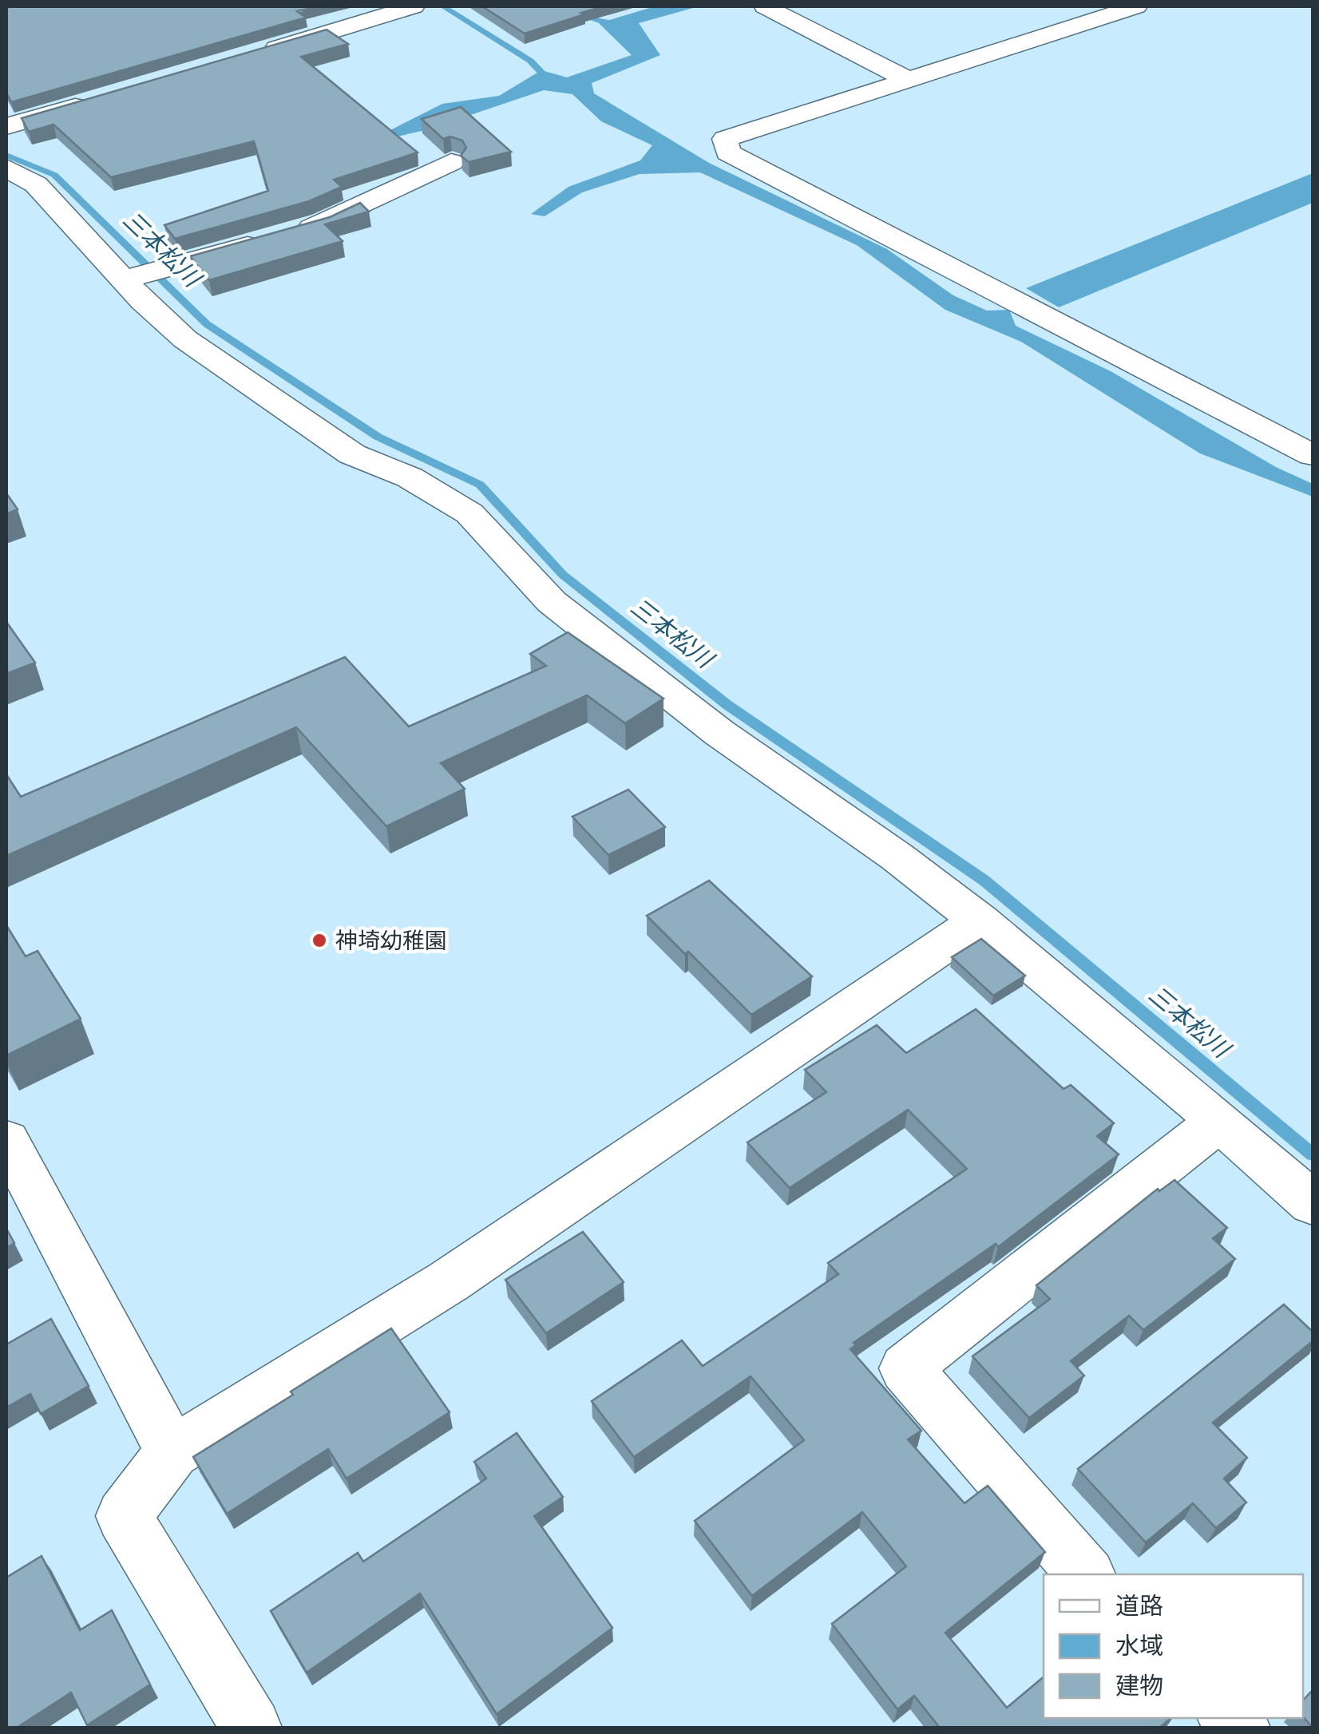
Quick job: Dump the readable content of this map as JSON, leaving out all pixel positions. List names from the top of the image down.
{
  "water": ["三本松川"],
  "places": ["神埼幼稚園"],
  "legend": ["道路", "水域", "建物"]
}
